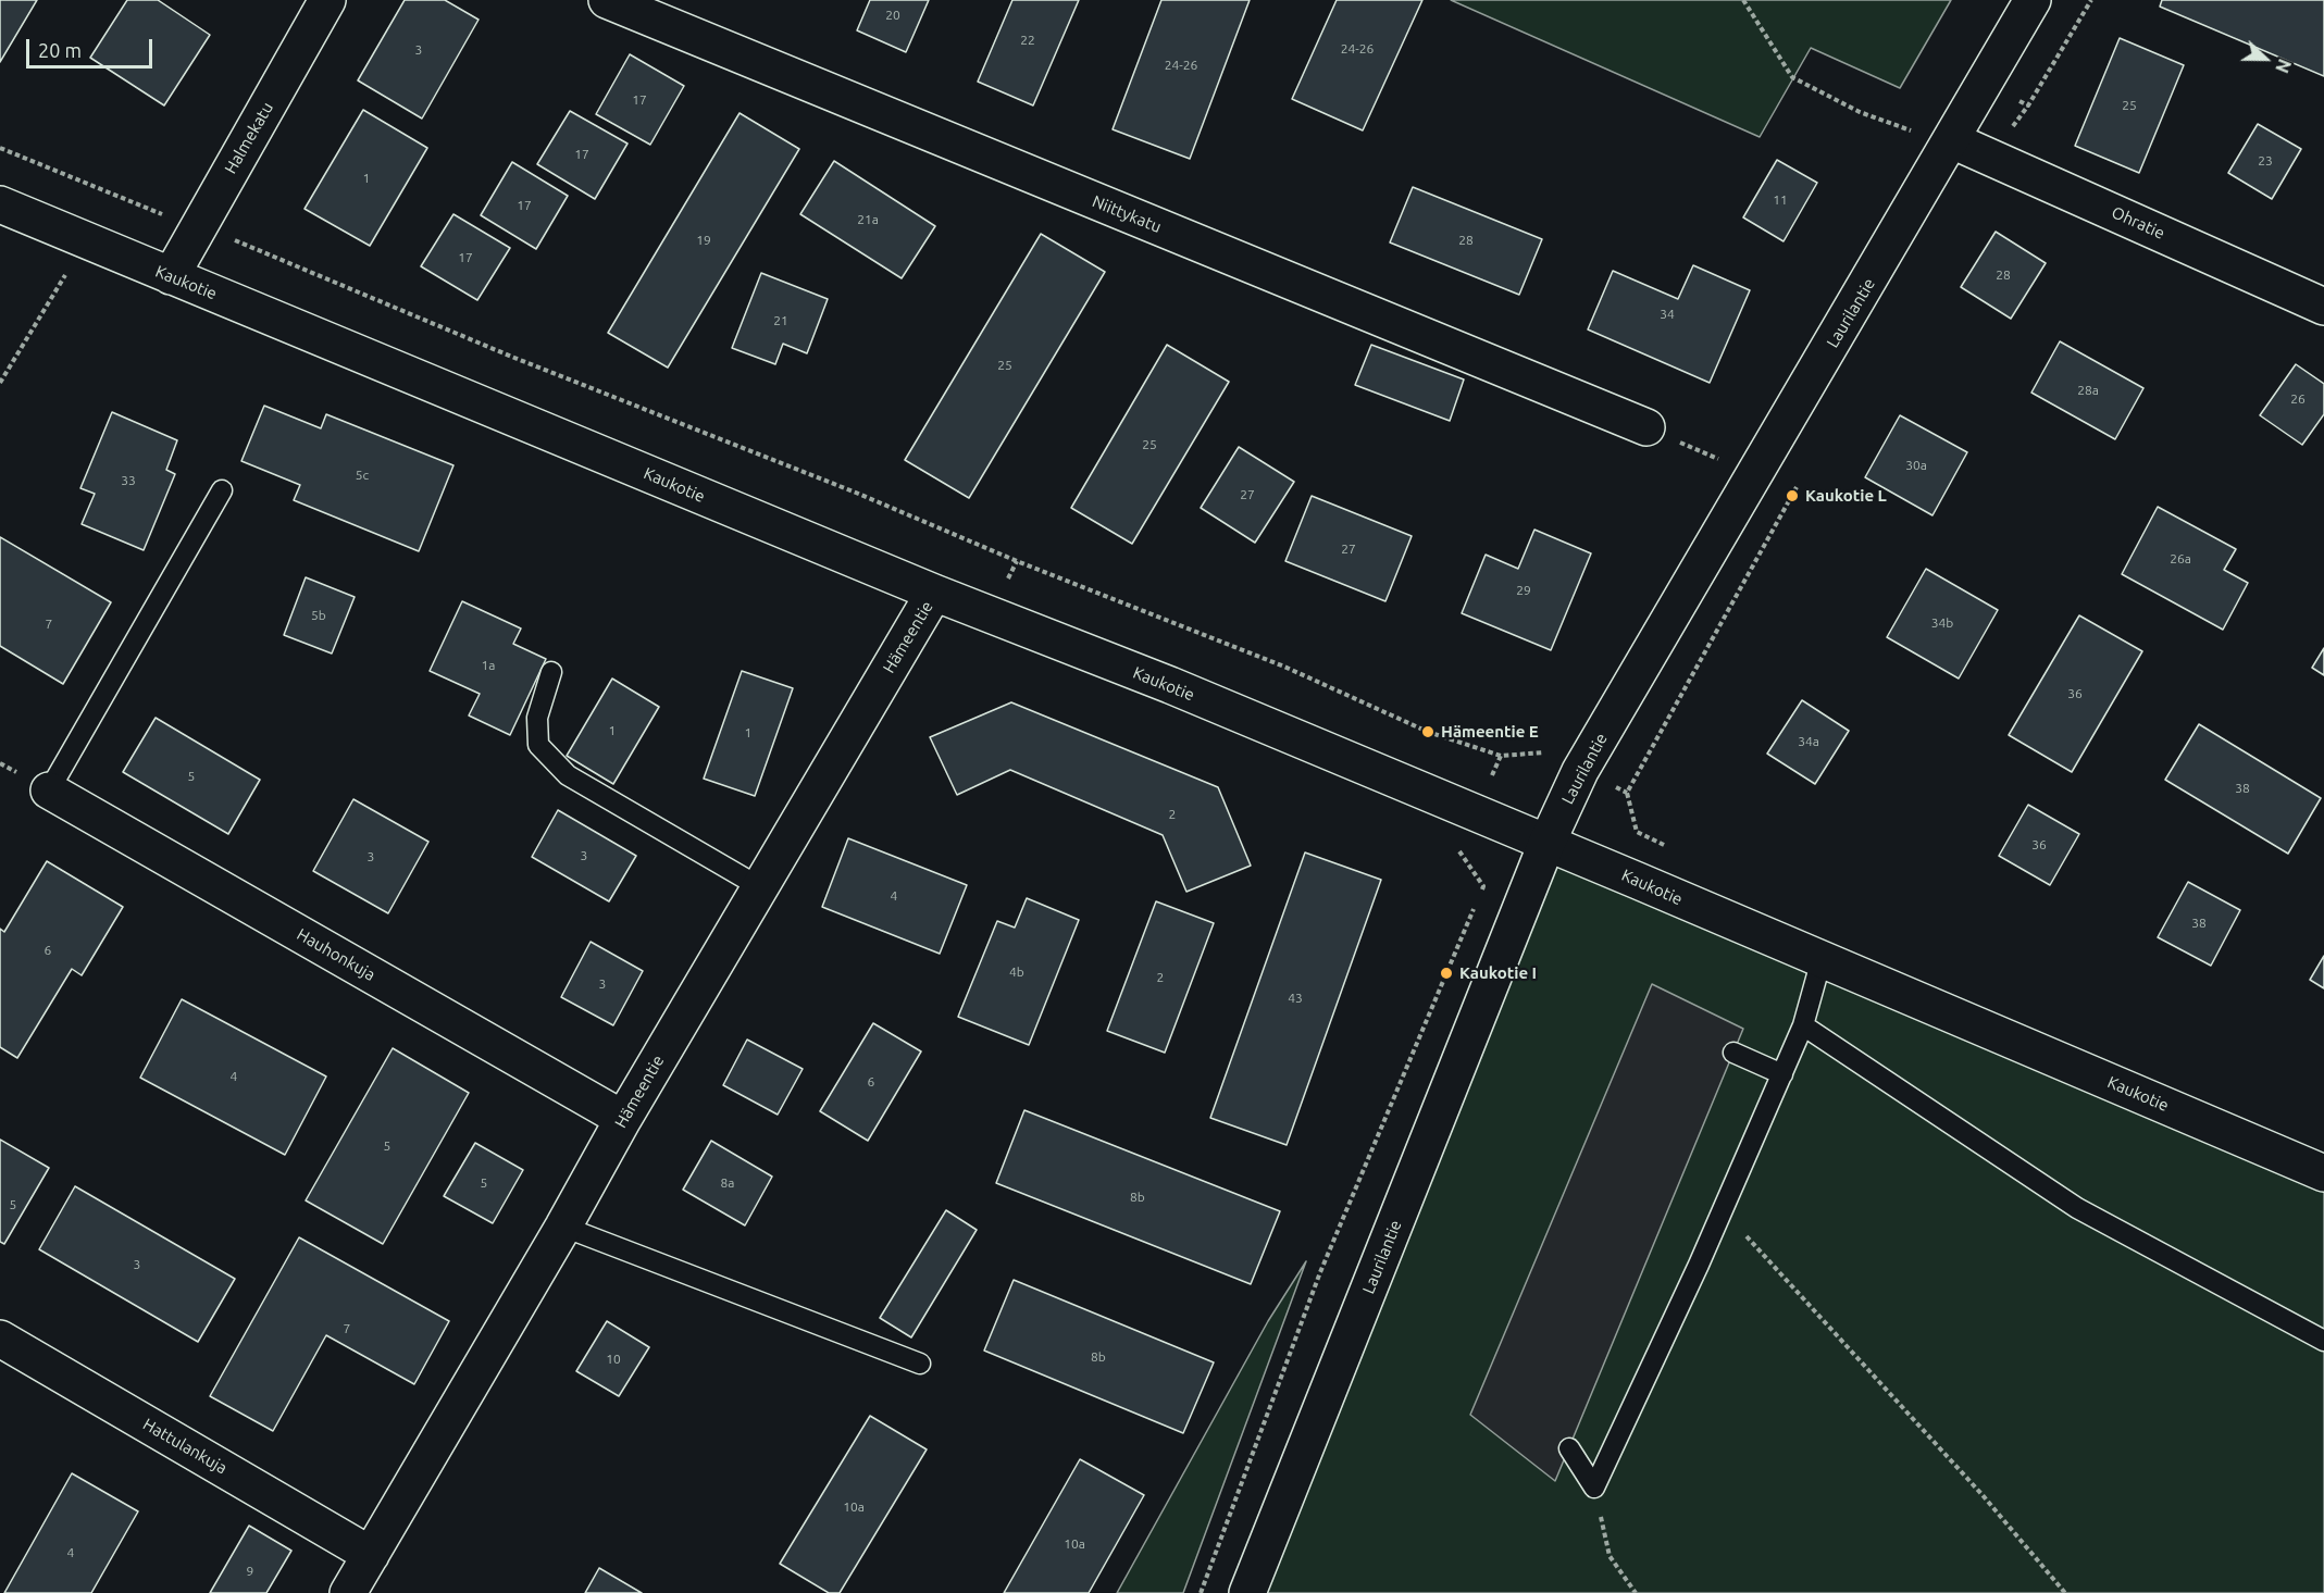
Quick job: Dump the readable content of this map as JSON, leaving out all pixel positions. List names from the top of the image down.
{
  "streets": {
    "street": [
      "Halmekatu",
      "Niittykatu",
      "Ohratie",
      "Kaukotie",
      "Laurilantie",
      "Hämeentie",
      "Hauhonkuja",
      "Hattulankuja"
    ]
  },
  "crossings": [
    ["Halmekatu", "Kaukotie"],
    ["Ohratie", "Laurilantie"],
    ["Kaukotie", "Laurilantie"],
    ["Kaukotie", "Hämeentie"],
    ["Hämeentie", "Hauhonkuja"],
    ["Hämeentie", "Hattulankuja"]
  ],
  "places": ["Kaukotie L", "Hämeentie E", "Kaukotie I"],
  "house_numbers": [
    "20",
    "22",
    "24-26",
    "3",
    "24-26",
    "17",
    "25",
    "17",
    "23",
    "1",
    "11",
    "17",
    "21a",
    "19",
    "28",
    "17",
    "28",
    "34",
    "21",
    "25",
    "28a",
    "26",
    "25",
    "30a",
    "5c",
    "33",
    "27",
    "27",
    "26a",
    "29",
    "5b",
    "34b",
    "7",
    "1a",
    "36",
    "1",
    "1",
    "34a",
    "5",
    "38",
    "2",
    "36",
    "3",
    "3",
    "4",
    "38",
    "6",
    "4b",
    "2",
    "3",
    "43",
    "4",
    "6",
    "5",
    "5",
    "8a",
    "8b",
    "5",
    "3",
    "7",
    "8b",
    "10",
    "10a",
    "10a",
    "4",
    "9"
  ],
  "scale_bar": "20 m",
  "north": "right"
}
